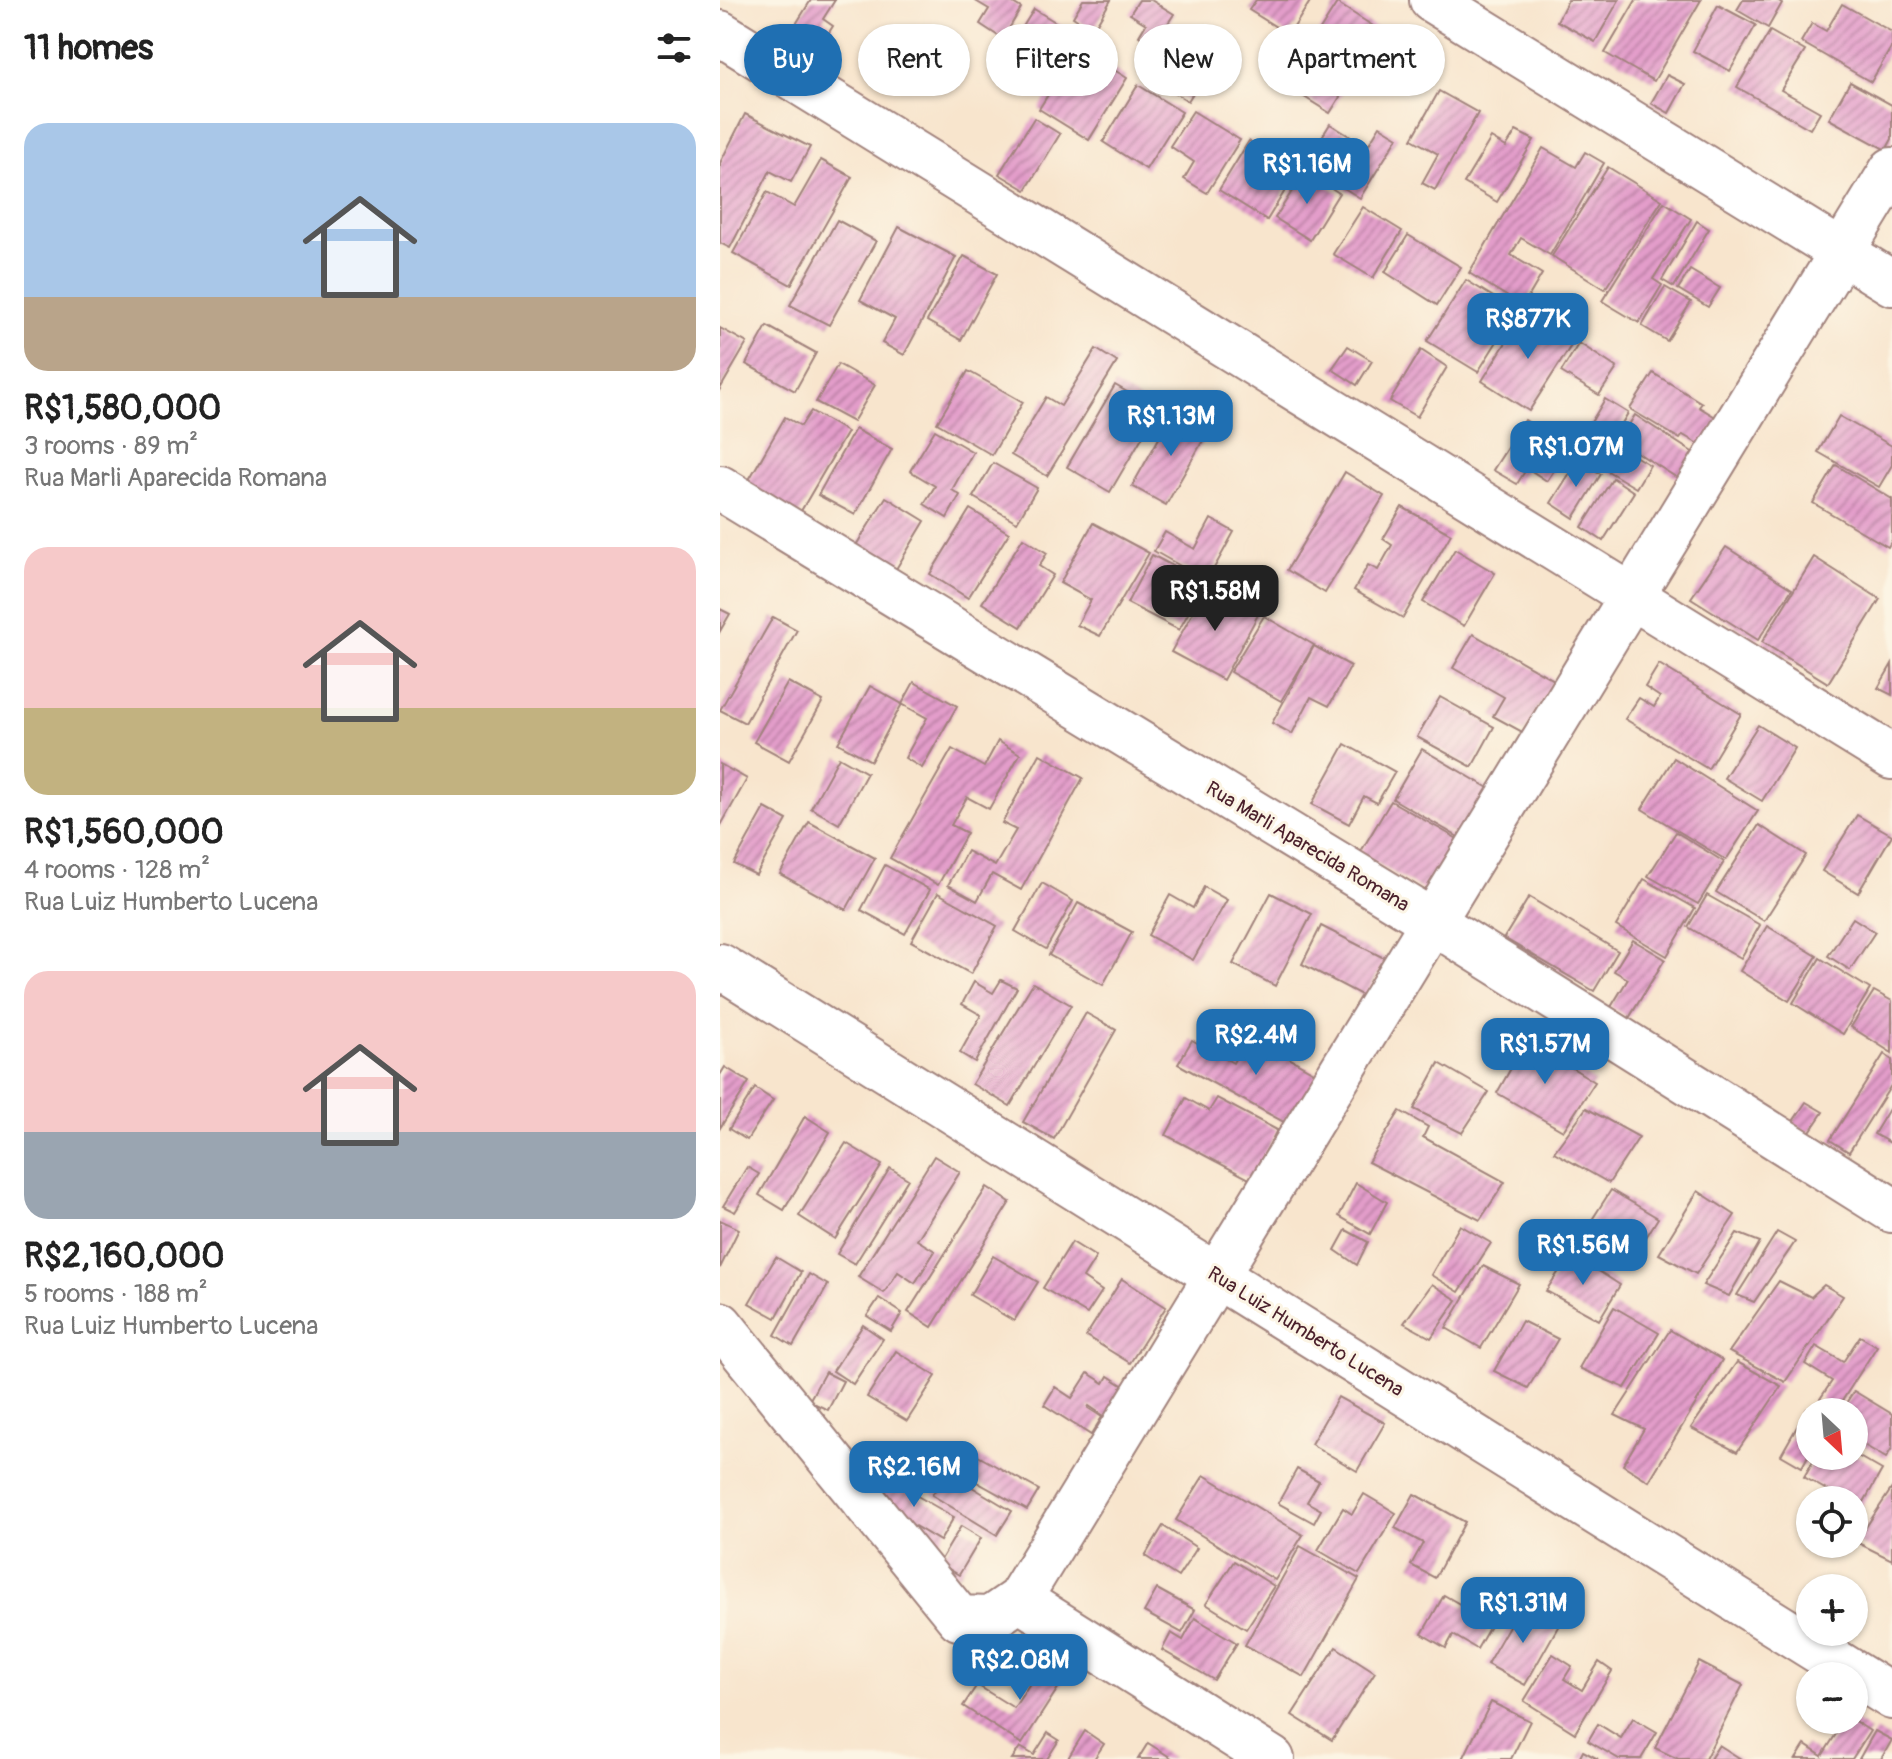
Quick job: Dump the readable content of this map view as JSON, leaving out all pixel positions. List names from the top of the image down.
{
  "streets": {
    "street": ["Rua Marli Aparecida Romana", "Rua Luiz Humberto Lucena"]
  },
  "north": "bottom right",
  "page": {
    "heading": "11 homes",
    "chip": [
      "Buy",
      "Rent",
      "Filters",
      "New",
      "Apartment"
    ],
    "list": [
      {
        "name": "R$1,580,000",
        "note": "3 rooms · 89 m² · Rua Marli Aparecida Romana"
      },
      {
        "name": "R$1,560,000",
        "note": "4 rooms · 128 m² · Rua Luiz Humberto Lucena"
      },
      {
        "name": "R$2,160,000",
        "note": "5 rooms · 188 m² · Rua Luiz Humberto Lucena"
      }
    ],
    "price": [
      "R$1.16M",
      "R$877K",
      "R$1.13M",
      "R$1.07M",
      "R$1.58M",
      "R$2.4M",
      "R$1.57M",
      "R$1.56M",
      "R$2.16M",
      "R$1.31M",
      "R$2.08M"
    ],
    "map_buttons": ["+", "−"]
  }
}
